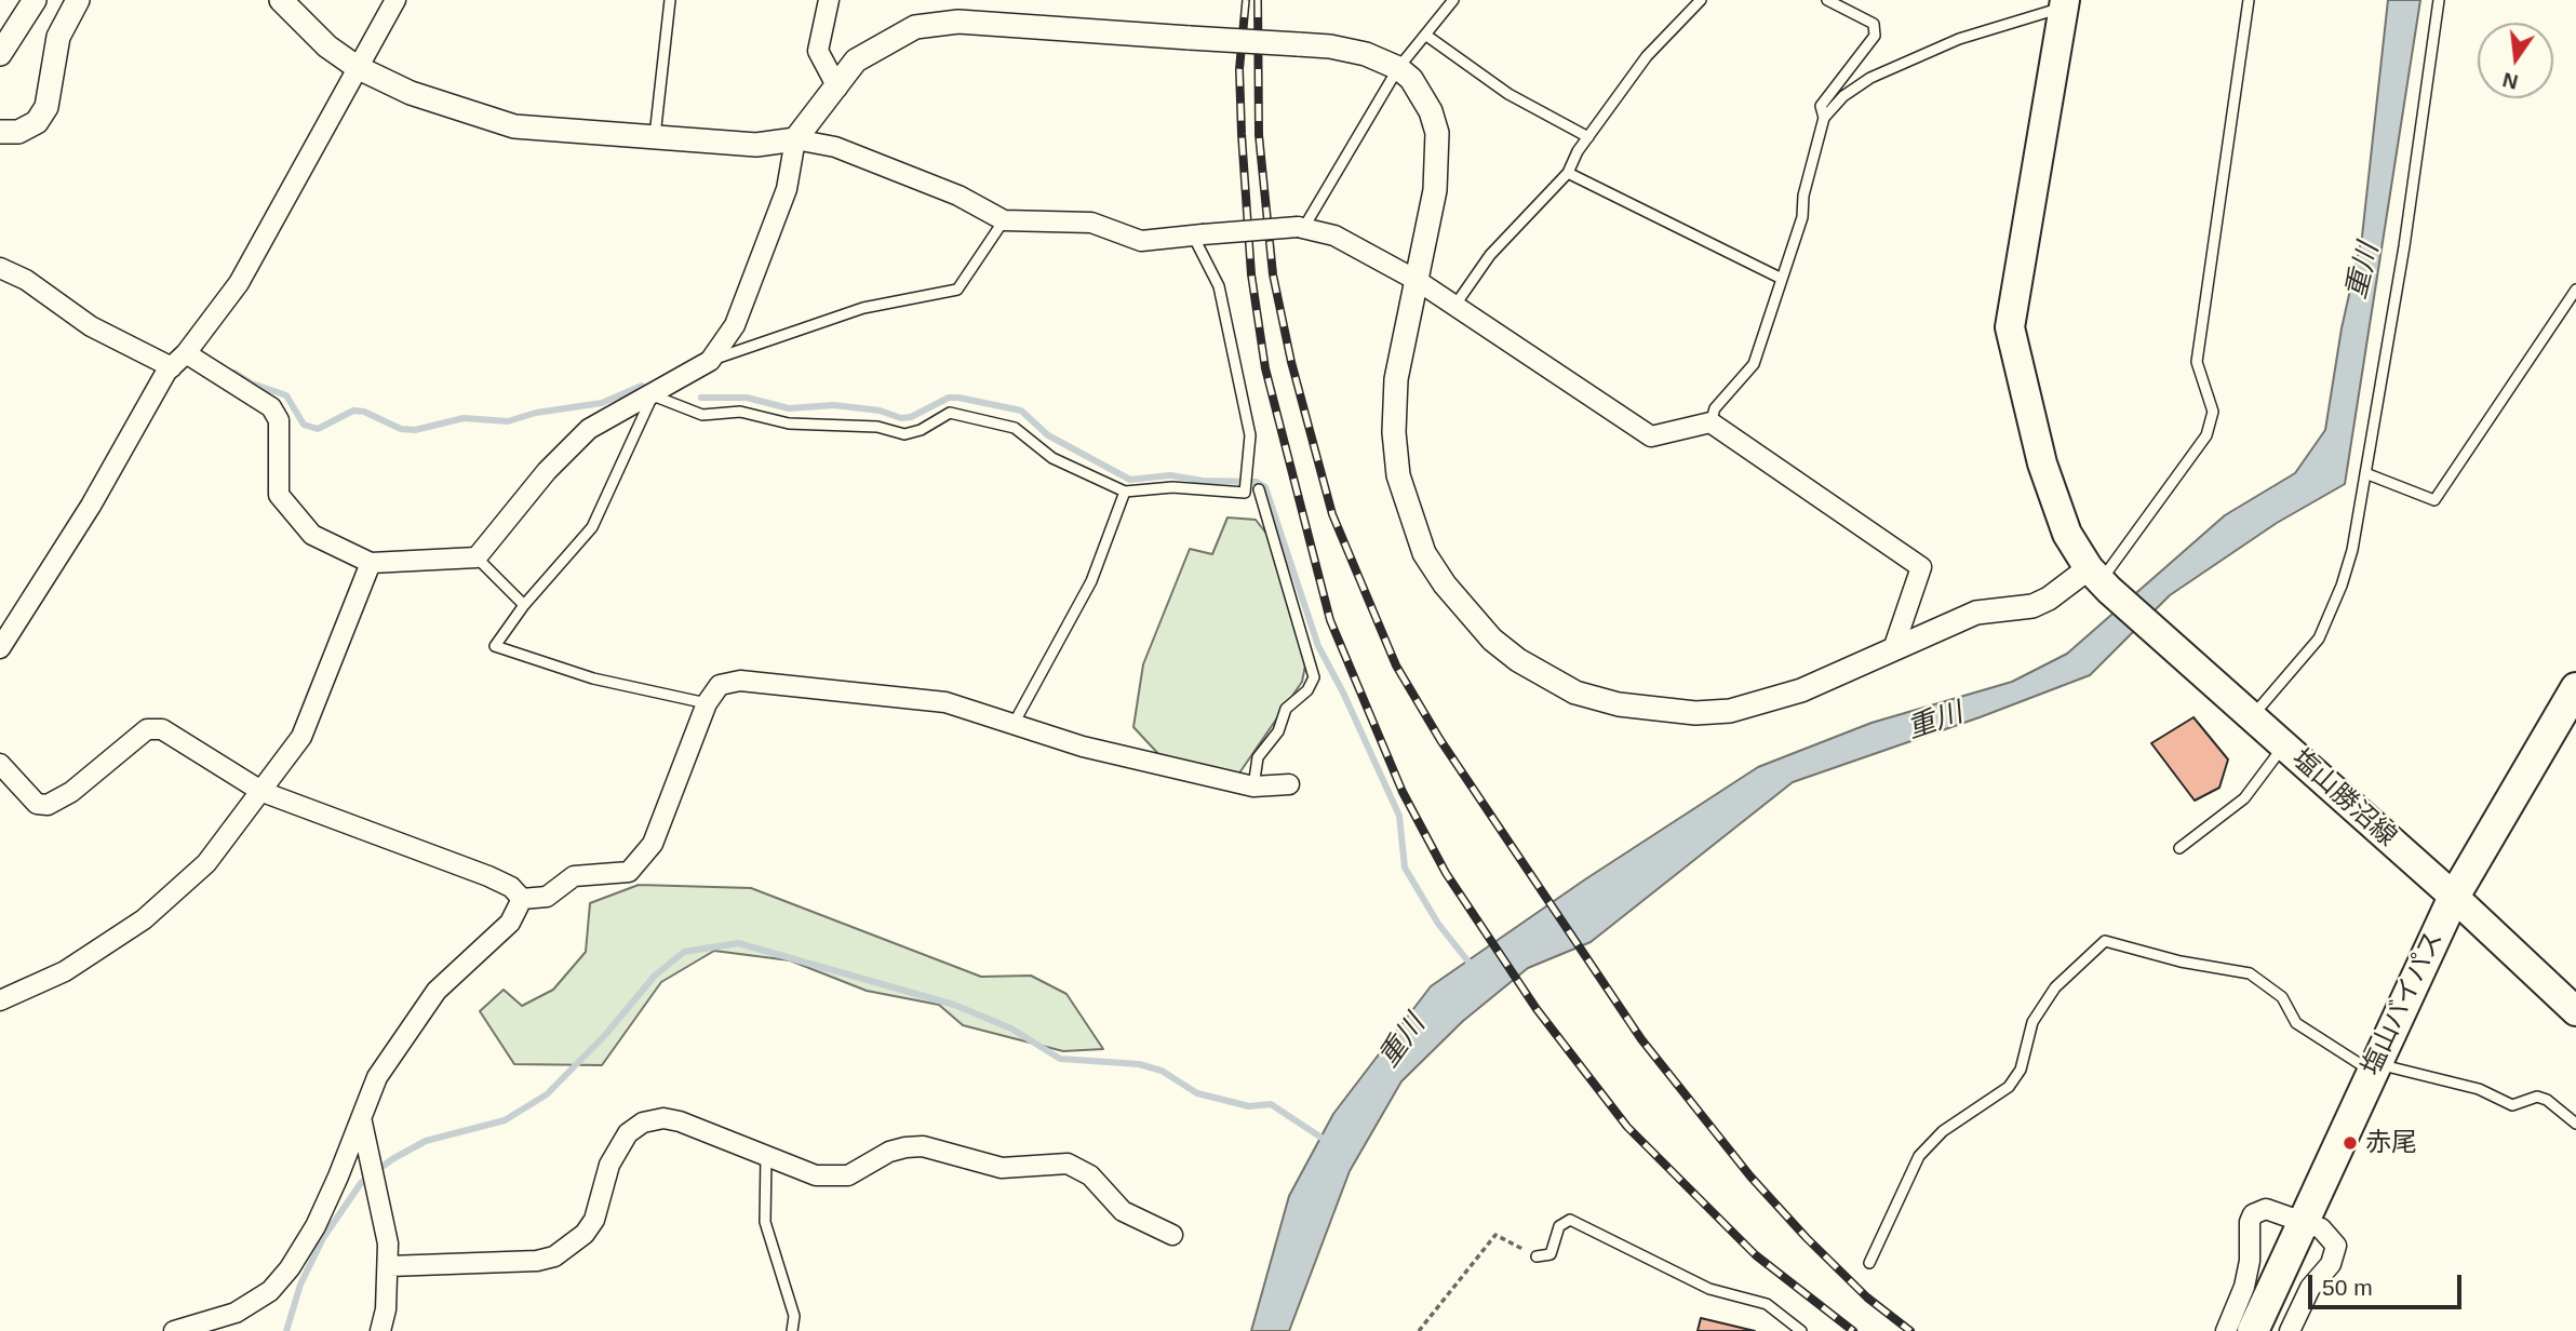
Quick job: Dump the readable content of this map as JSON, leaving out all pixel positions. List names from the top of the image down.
{
  "streets": {
    "highway": ["塩山バイパス"],
    "main road": ["塩山勝沼線"]
  },
  "crossings": [
    ["塩山勝沼線", "塩山バイパス"]
  ],
  "water": ["重川"],
  "places": ["赤尾"],
  "scale_bar": "50 m",
  "north": "bottom"
}
